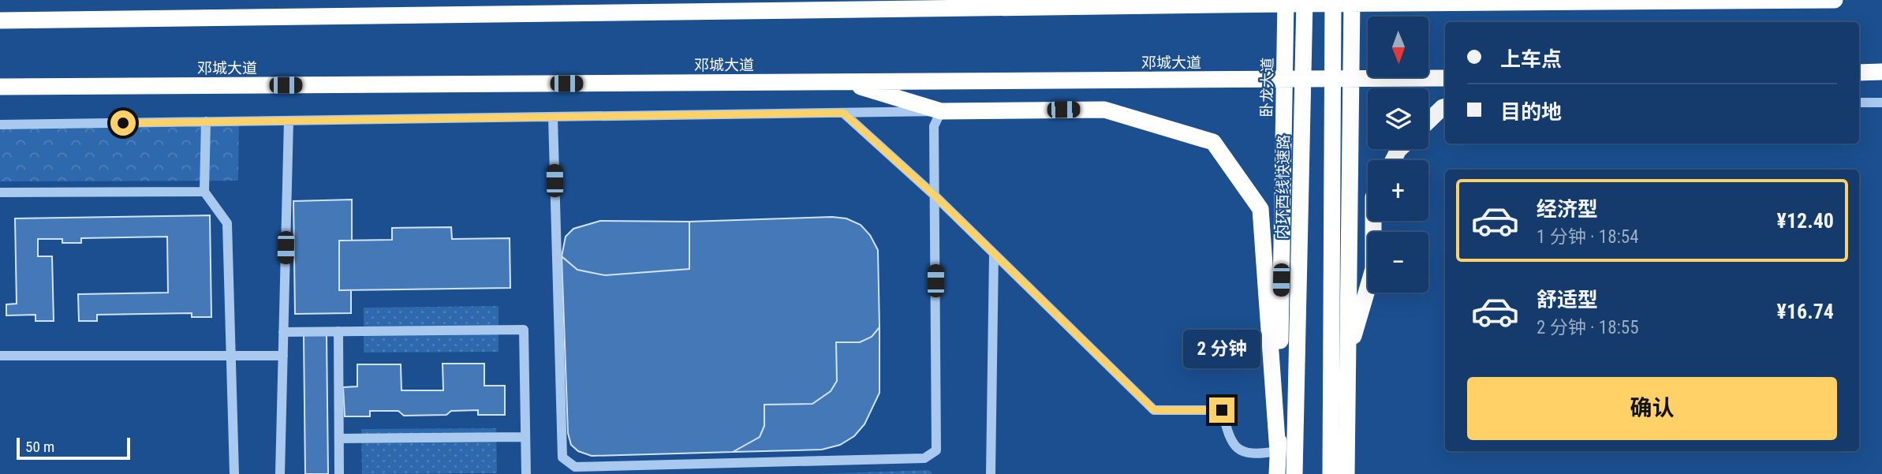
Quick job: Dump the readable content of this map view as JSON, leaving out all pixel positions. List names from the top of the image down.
{
  "streets": {
    "highway": ["邓城大道", "卧龙大道", "内环西线快速路"]
  },
  "crossings": [
    ["邓城大道", "卧龙大道"]
  ],
  "scale_bar": "50 m",
  "north": "bottom",
  "page": {
    "map_buttons": ["+", "−"],
    "banner": ["上车点", "目的地"],
    "list": [
      {
        "name": "经济型",
        "note": "1 分钟 · 18:54",
        "value": "¥12.40"
      },
      {
        "name": "舒适型",
        "note": "2 分钟 · 18:55",
        "value": "¥16.74"
      }
    ],
    "bubble": "2 分钟",
    "buttons": "确认",
    "scale": "50 m"
  }
}
